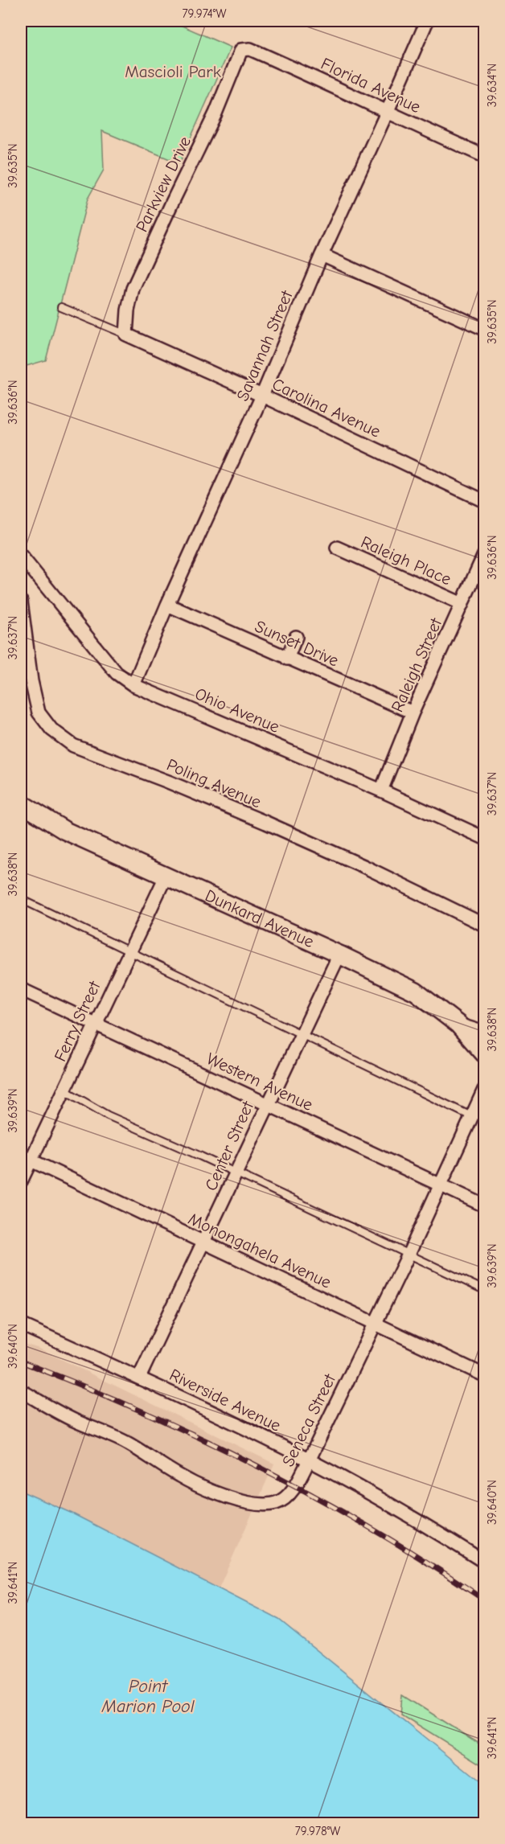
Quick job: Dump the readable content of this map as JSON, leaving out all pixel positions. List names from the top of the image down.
{
  "streets": {
    "main road": ["Dunkard Avenue"],
    "street": [
      "Florida Avenue",
      "Parkview Drive",
      "Savannah Street",
      "Carolina Avenue",
      "Raleigh Place",
      "Sunset Drive",
      "Raleigh Street",
      "Ohio Avenue",
      "Poling Avenue",
      "Ferry Street",
      "Western Avenue",
      "Center Street",
      "Monongahela Avenue",
      "Riverside Avenue",
      "Seneca Street"
    ]
  },
  "crossings": [
    ["Florida Avenue", "Parkview Drive"],
    ["Florida Avenue", "Savannah Street"],
    ["Parkview Drive", "Carolina Avenue"],
    ["Savannah Street", "Carolina Avenue"],
    ["Savannah Street", "Sunset Drive"],
    ["Savannah Street", "Ohio Avenue"],
    ["Raleigh Place", "Raleigh Street"],
    ["Sunset Drive", "Raleigh Street"],
    ["Raleigh Street", "Ohio Avenue"],
    ["Dunkard Avenue", "Ferry Street"],
    ["Dunkard Avenue", "Center Street"],
    ["Ferry Street", "Western Avenue"],
    ["Ferry Street", "Monongahela Avenue"],
    ["Western Avenue", "Center Street"],
    ["Western Avenue", "Seneca Street"],
    ["Center Street", "Monongahela Avenue"],
    ["Center Street", "Riverside Avenue"],
    ["Monongahela Avenue", "Seneca Street"],
    ["Riverside Avenue", "Seneca Street"]
  ],
  "water": ["Point Marion Pool"],
  "parks": ["Mascioli Park"],
  "coordinates": [
    "79.974°W",
    "39.634°N",
    "39.635°N",
    "39.636°N",
    "39.637°N",
    "39.638°N",
    "39.639°N",
    "39.640°N",
    "39.641°N",
    "79.978°W"
  ]
}
